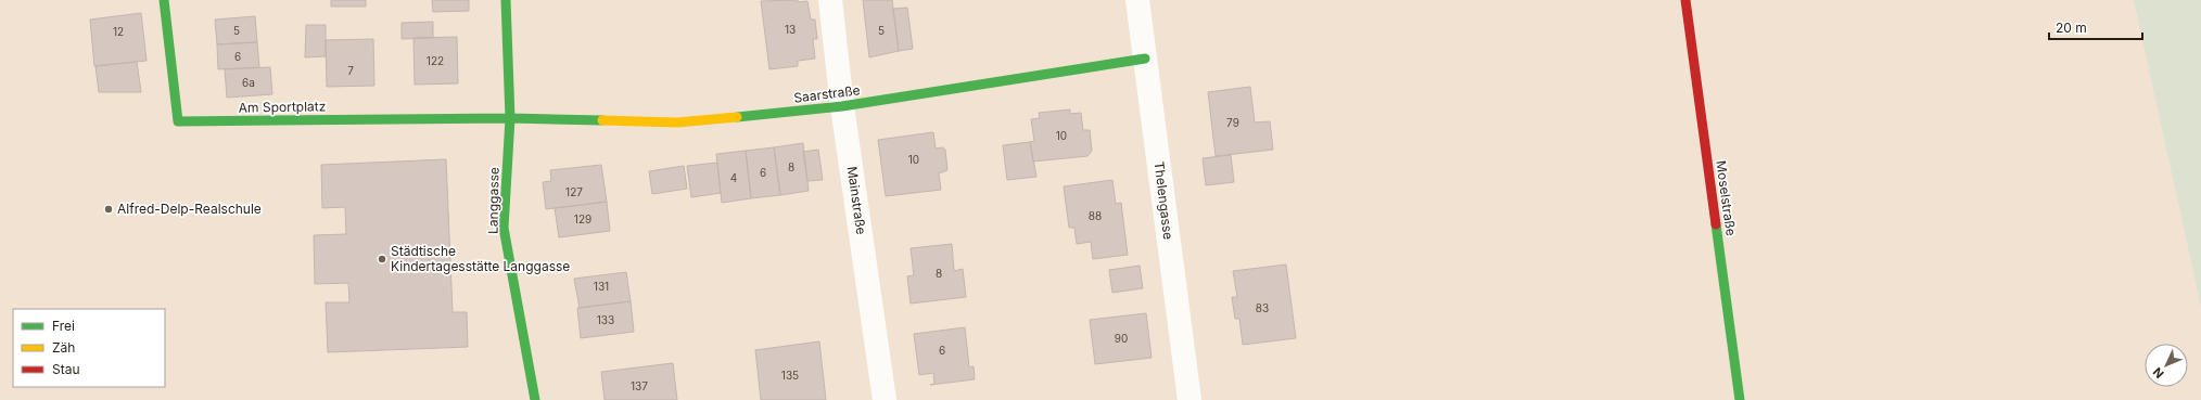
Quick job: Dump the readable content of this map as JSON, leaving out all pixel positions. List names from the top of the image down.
{
  "streets": {
    "street": [
      "Saarstraße",
      "Am Sportplatz",
      "Moselstraße",
      "Langgasse",
      "Mainstraße",
      "Thelengasse"
    ]
  },
  "crossings": [
    ["Saarstraße", "Am Sportplatz"],
    ["Saarstraße", "Langgasse"],
    ["Saarstraße", "Mainstraße"],
    ["Saarstraße", "Thelengasse"],
    ["Am Sportplatz", "Langgasse"]
  ],
  "places": ["Alfred-Delp-Realschule", "Städtische Kindertagesstätte Langgasse"],
  "house_numbers": [
    "13",
    "5",
    "5",
    "12",
    "6",
    "122",
    "7",
    "6a",
    "79",
    "10",
    "10",
    "8",
    "6",
    "4",
    "127",
    "88",
    "129",
    "8",
    "131",
    "83",
    "133",
    "90",
    "6",
    "135",
    "137"
  ],
  "legend": ["Frei", "Zäh", "Stau"],
  "scale_bar": "20 m",
  "north": "bottom left"
}
